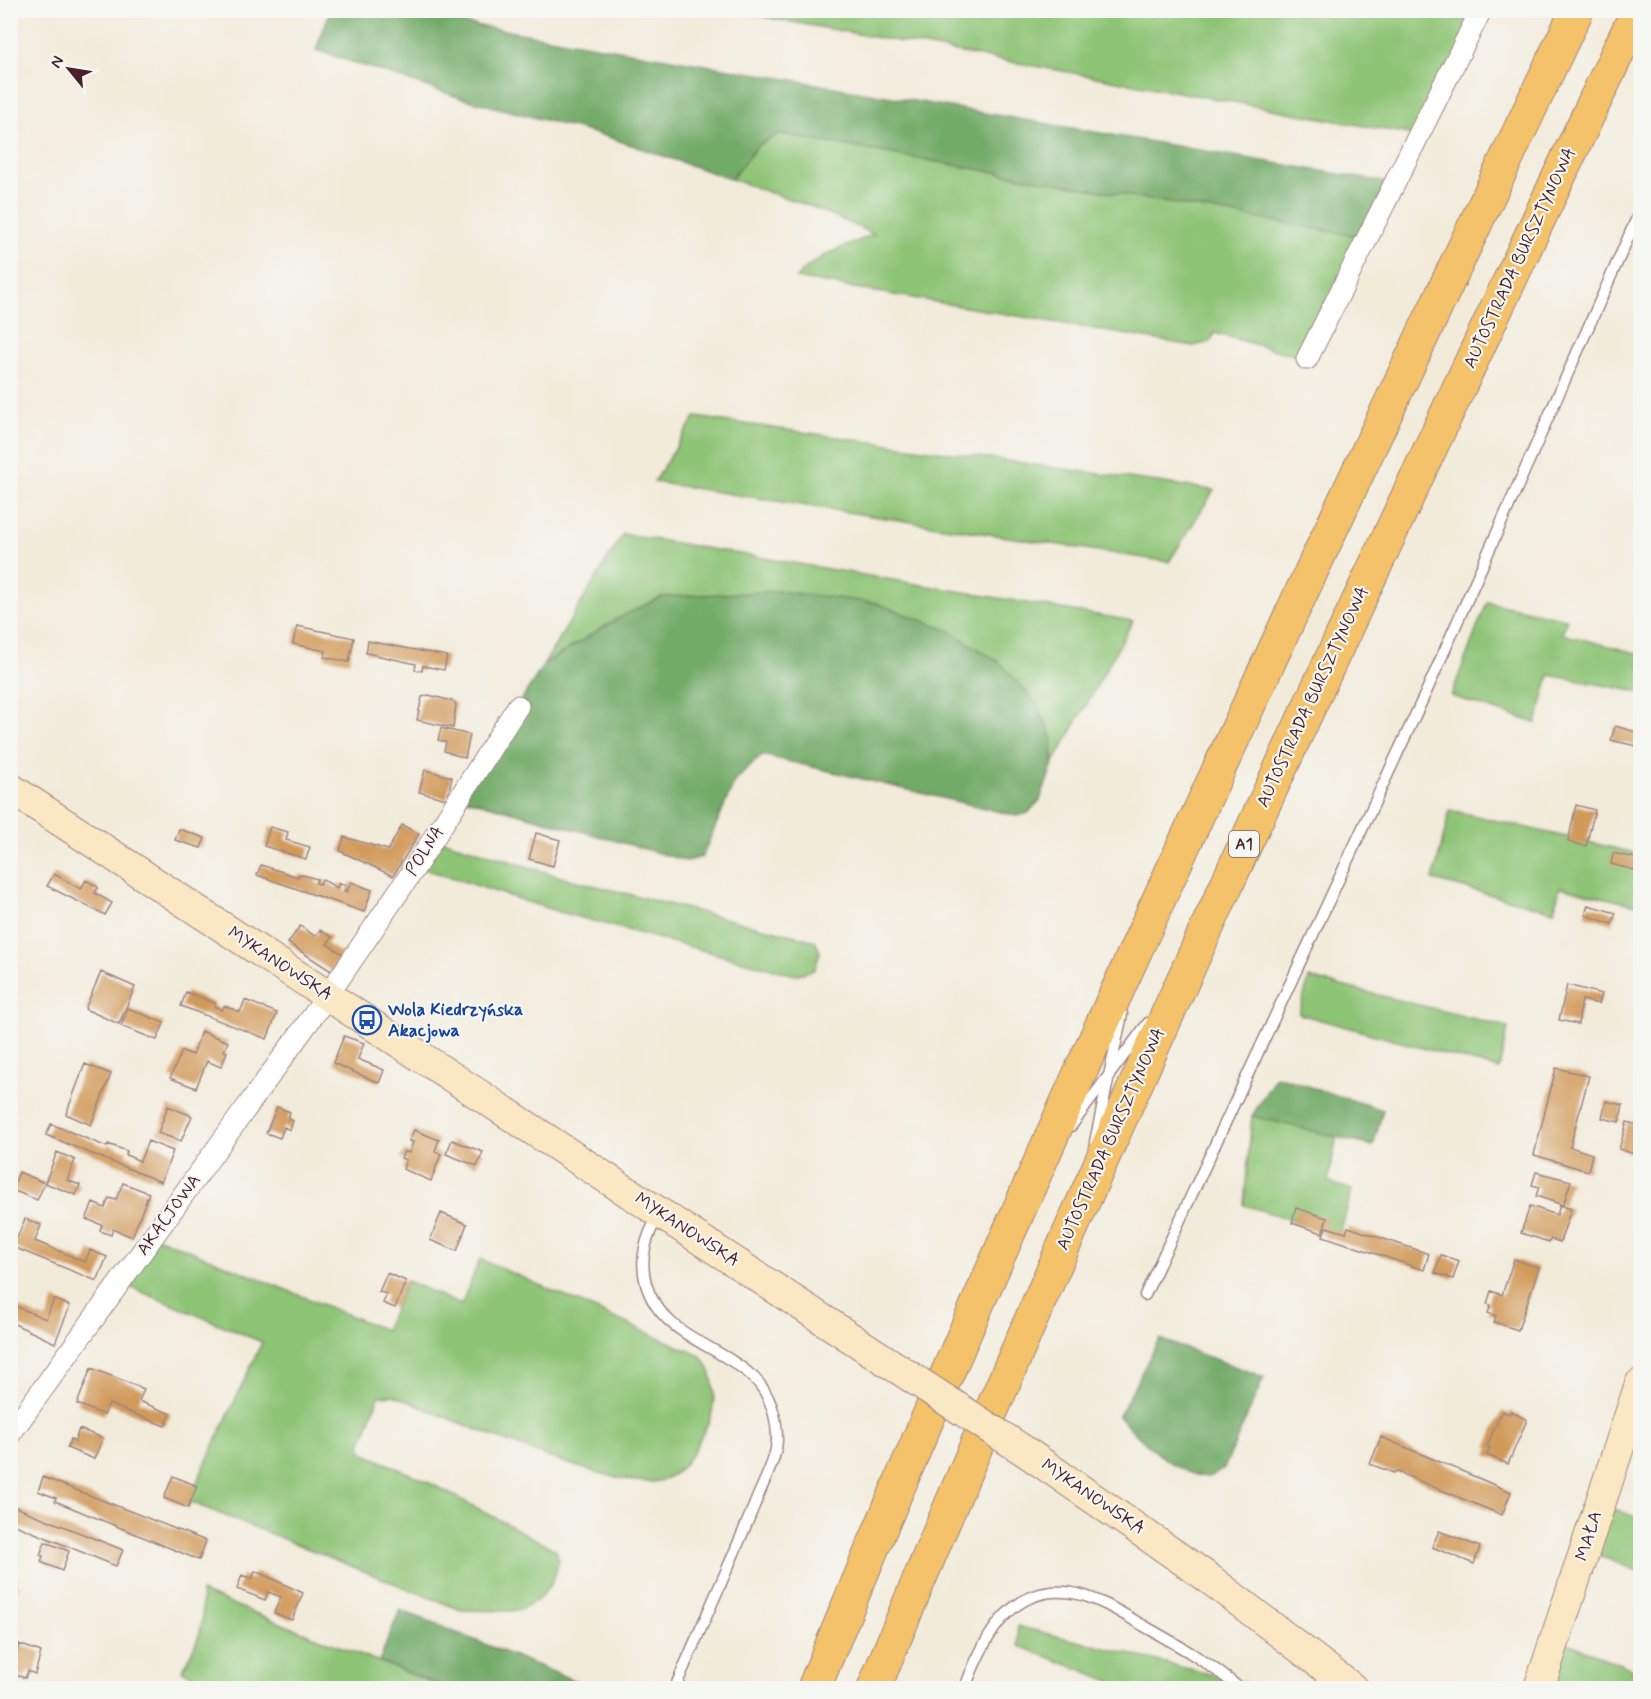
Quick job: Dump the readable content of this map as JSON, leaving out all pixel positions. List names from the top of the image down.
{
  "streets": {
    "highway": ["AUTOSTRADA BURSZTYNOWA", "A1"],
    "main road": ["MYKANOWSKA", "MAŁA"],
    "street": ["POLNA", "AKACJOWA"]
  },
  "crossings": [
    ["POLNA", "MYKANOWSKA"],
    ["POLNA", "AKACJOWA"],
    ["MYKANOWSKA", "AKACJOWA"]
  ],
  "places": {
    "bus stop": ["Wola Kiedrzyńska Akacjowa"]
  },
  "north": "top left"
}
